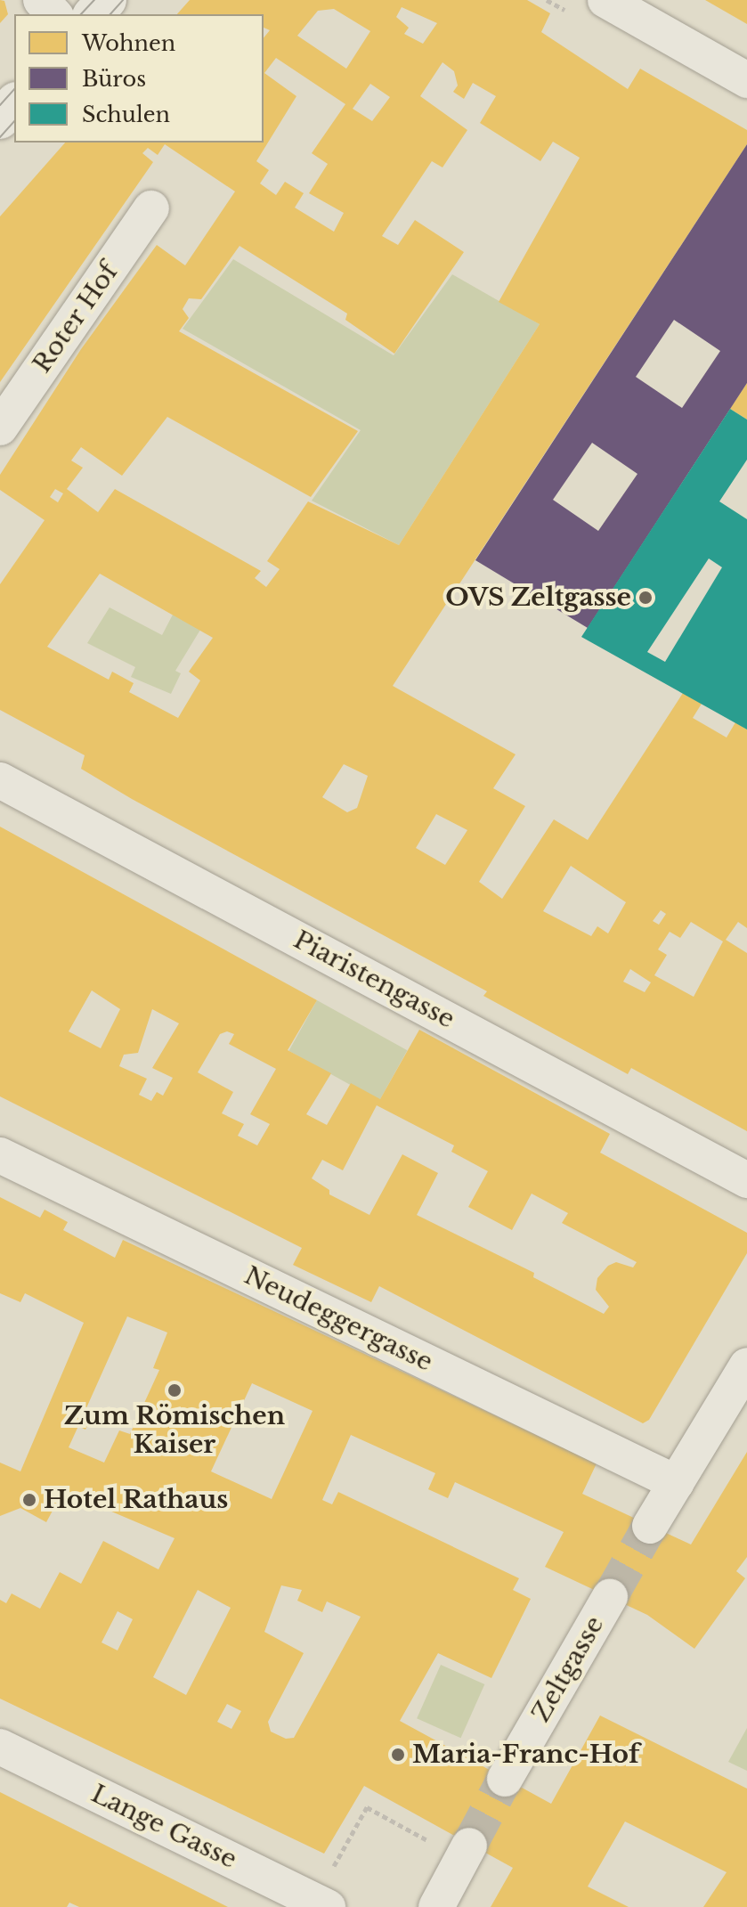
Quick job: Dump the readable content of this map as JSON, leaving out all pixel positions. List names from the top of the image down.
{
  "streets": {
    "street": [
      "Roter Hof",
      "Piaristengasse",
      "Neudeggergasse",
      "Zeltgasse",
      "Lange Gasse"
    ]
  },
  "places": [
    "OVS Zeltgasse",
    "Zum Römischen Kaiser",
    "Hotel Rathaus",
    "Maria-Franc-Hof"
  ],
  "legend": ["Wohnen", "Büros", "Schulen"]
}
